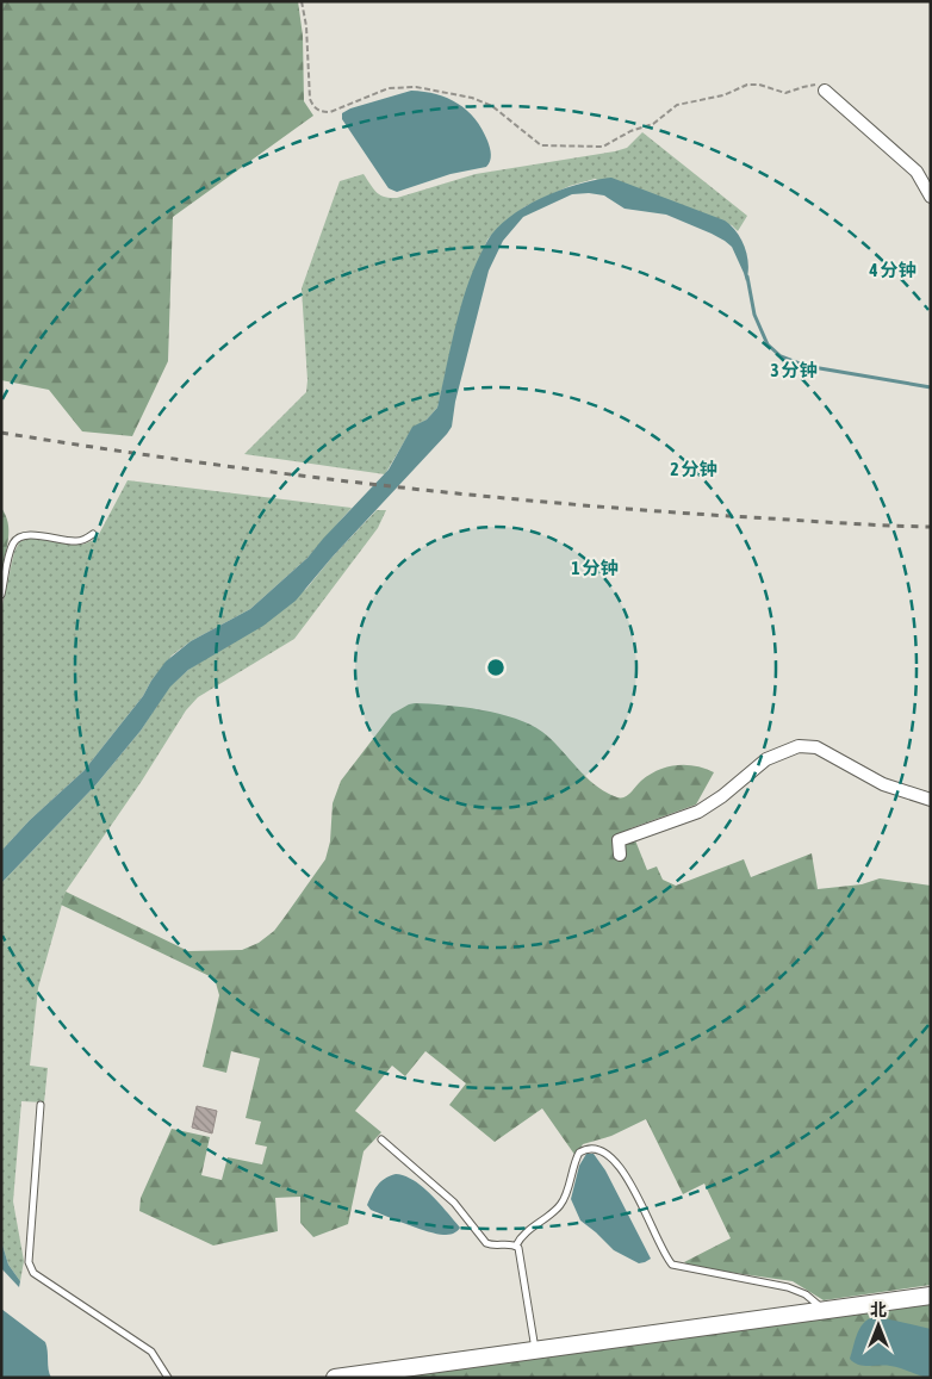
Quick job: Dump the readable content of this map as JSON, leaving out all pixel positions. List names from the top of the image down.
{
  "north": "top",
  "rings": [
    "4 分钟",
    "3 分钟",
    "2 分钟",
    "1 分钟"
  ]
}
